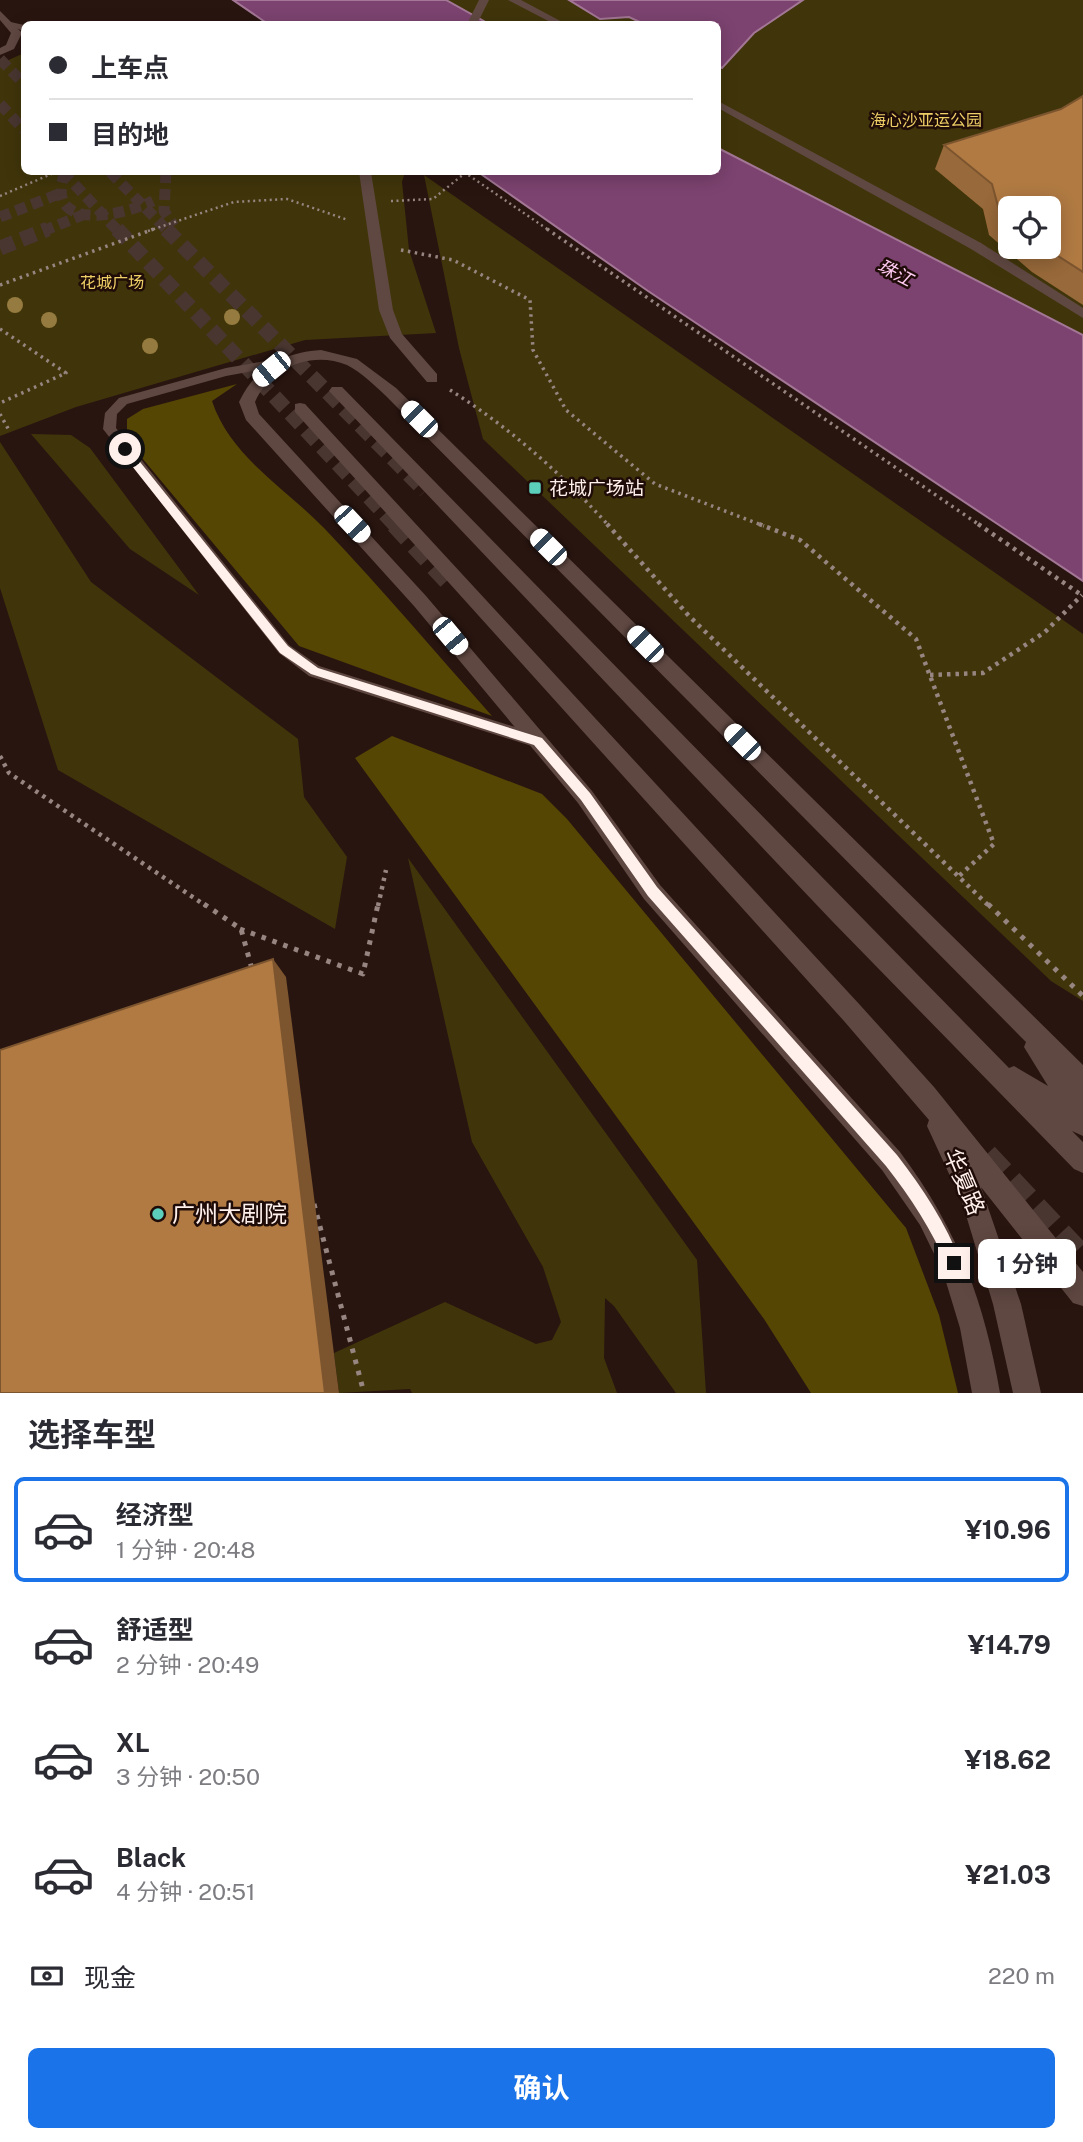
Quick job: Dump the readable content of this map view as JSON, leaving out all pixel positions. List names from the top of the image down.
{
  "streets": {
    "main road": ["华夏路"]
  },
  "water": ["珠江"],
  "parks": ["海心沙亚运公园", "花城广场"],
  "places": {
    "transit": ["花城广场站"],
    "other": ["广州大剧院"]
  },
  "page": {
    "banner": ["上车点", "目的地"],
    "bubble": "1 分钟",
    "heading": "选择车型",
    "list": [
      {
        "name": "经济型",
        "note": "1 分钟 · 20:48",
        "value": "¥10.96"
      },
      {
        "name": "舒适型",
        "note": "2 分钟 · 20:49",
        "value": "¥14.79"
      },
      {
        "name": "XL",
        "note": "3 分钟 · 20:50",
        "value": "¥18.62"
      },
      {
        "name": "Black",
        "note": "4 分钟 · 20:51",
        "value": "¥21.03"
      }
    ],
    "pay": ["现金", "220 m"],
    "buttons": "确认"
  }
}
